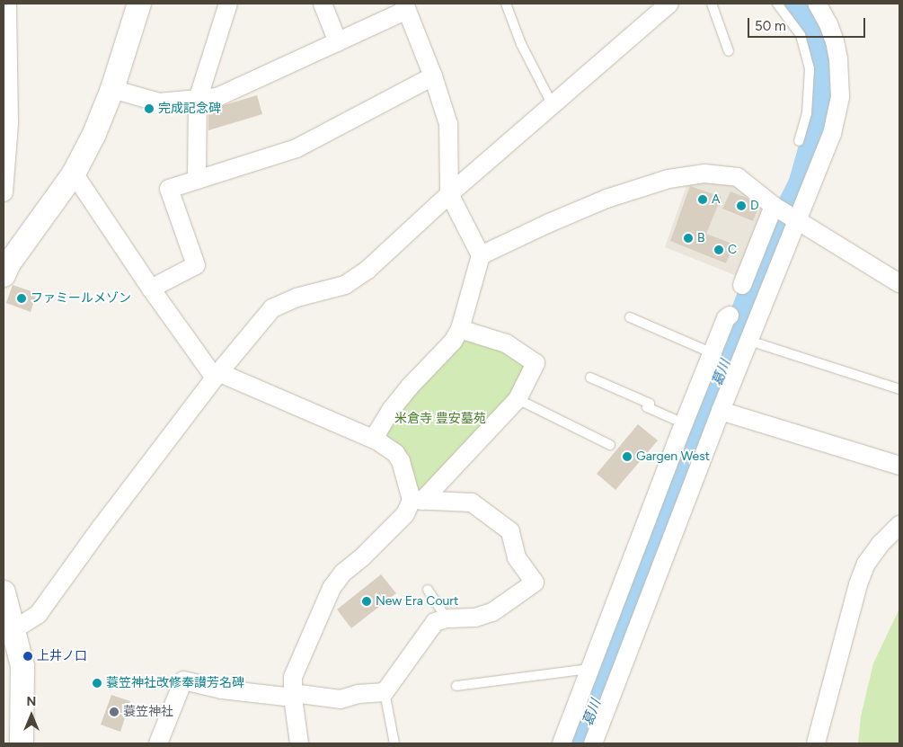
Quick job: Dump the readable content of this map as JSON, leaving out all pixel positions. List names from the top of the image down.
{
  "water": ["葛川"],
  "parks": ["米倉寺 豊安墓苑"],
  "places": [
    "完成記念碑",
    "A",
    "D",
    "B",
    "C",
    "ファミールメゾン",
    "Gargen West",
    "New Era Court",
    "上井ノ口",
    "蓑笠神社改修奉讃芳名碑",
    "蓑笠神社"
  ],
  "scale_bar": "50 m",
  "north": "top"
}
